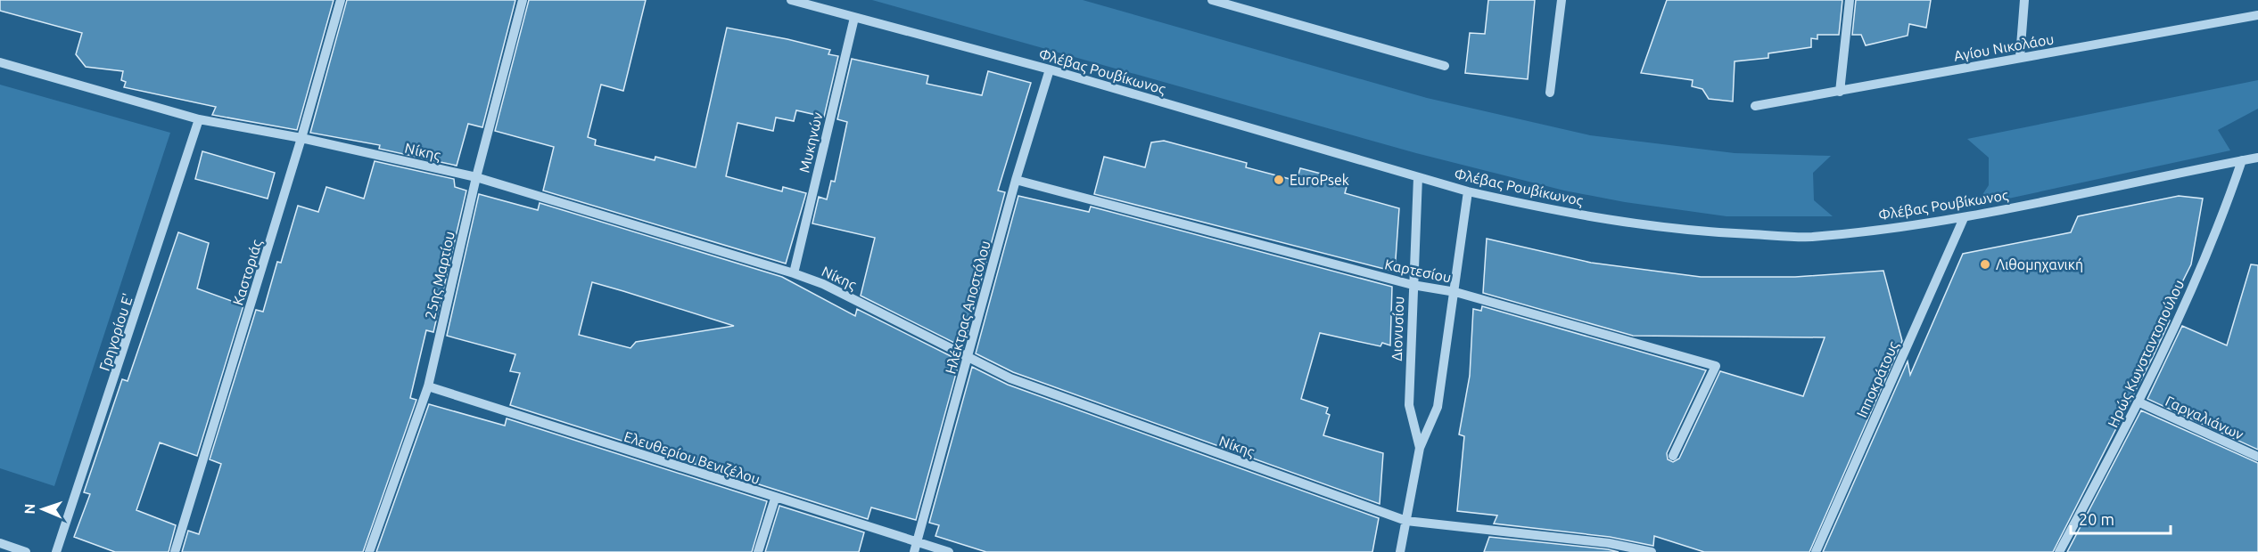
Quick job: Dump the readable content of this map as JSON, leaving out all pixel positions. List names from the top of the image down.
{
  "streets": {
    "street": [
      "Αγίου Νικολάου",
      "Φλέβας Ρουβίκωνος",
      "Μυκηνών",
      "Νίκης",
      "Καρτεσίου",
      "Καστοριάς",
      "25ης Μαρτίου",
      "Ηλέκτρας Αποστόλου",
      "Διονυσίου",
      "Γρηγορίου Ε'",
      "Ηρώς Κωνσταντοπούλου",
      "Ιπποκράτους",
      "Γαργαλιάνων",
      "Ελευθερίου Βενιζέλου"
    ]
  },
  "crossings": [
    ["Φλέβας Ρουβίκωνος", "Μυκηνών"],
    ["Φλέβας Ρουβίκωνος", "Ηλέκτρας Αποστόλου"],
    ["Φλέβας Ρουβίκωνος", "Διονυσίου"],
    ["Φλέβας Ρουβίκωνος", "Ηρώς Κωνσταντοπούλου"],
    ["Φλέβας Ρουβίκωνος", "Ιπποκράτους"],
    ["Μυκηνών", "Νίκης"],
    ["Νίκης", "Καστοριάς"],
    ["Νίκης", "25ης Μαρτίου"],
    ["Νίκης", "Ηλέκτρας Αποστόλου"],
    ["Νίκης", "Διονυσίου"],
    ["Νίκης", "Γρηγορίου Ε'"],
    ["Καρτεσίου", "Ηλέκτρας Αποστόλου"],
    ["Καρτεσίου", "Διονυσίου"],
    ["25ης Μαρτίου", "Ελευθερίου Βενιζέλου"],
    ["Ηλέκτρας Αποστόλου", "Ελευθερίου Βενιζέλου"],
    ["Ηρώς Κωνσταντοπούλου", "Γαργαλιάνων"]
  ],
  "places": ["EuroPsek", "Λιθομηχανική"],
  "scale_bar": "20 m",
  "north": "left"
}
